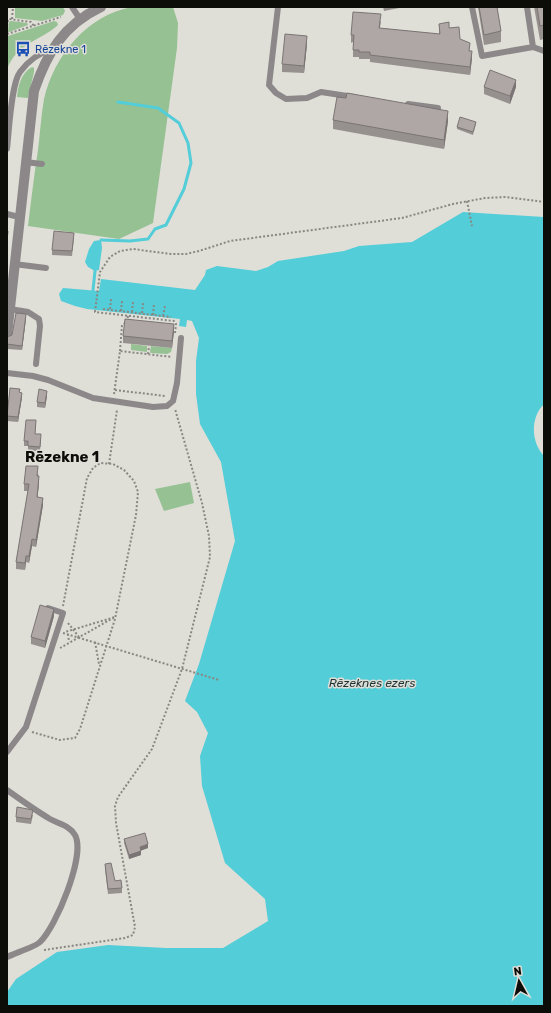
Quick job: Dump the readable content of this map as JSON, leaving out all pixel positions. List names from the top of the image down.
{
  "districts": ["Rēzekne 1"],
  "water": ["Rēzeknes ezers"],
  "places": {
    "bus stop": ["Rēzekne 1"]
  },
  "north": "top"
}
